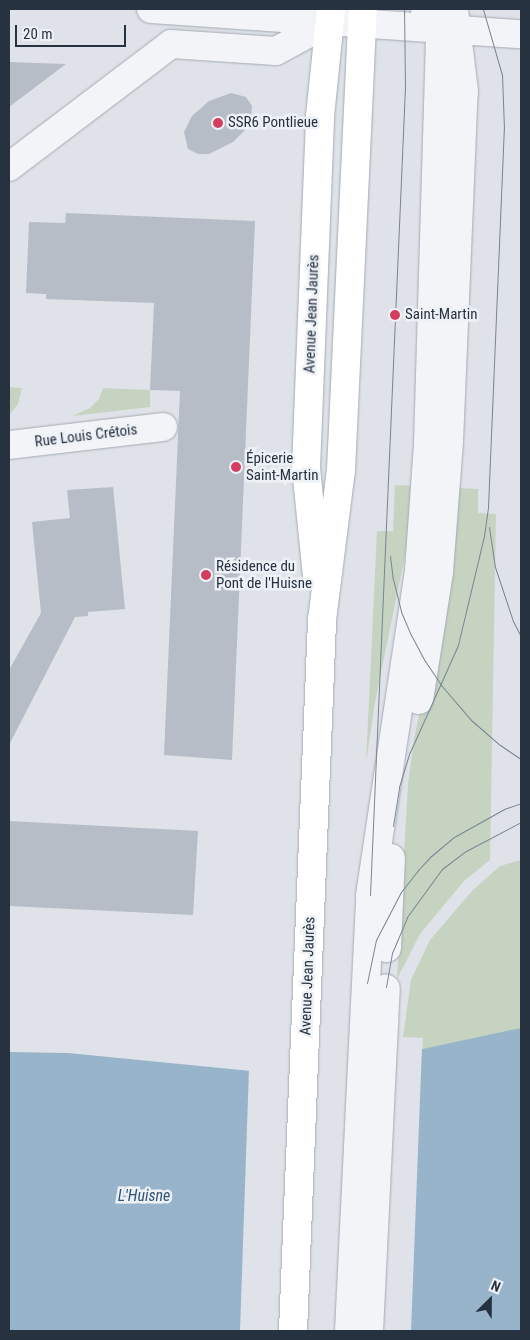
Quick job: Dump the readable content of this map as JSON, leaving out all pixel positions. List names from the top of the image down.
{
  "streets": {
    "main road": ["Avenue Jean Jaurès"],
    "street": ["Rue Louis Crétois"]
  },
  "water": ["L'Huisne"],
  "places": [
    "SSR6 Pontlieue",
    "Saint-Martin",
    "Épicerie Saint-Martin",
    "Résidence du Pont de l'Huisne"
  ],
  "scale_bar": "20 m",
  "north": "top right"
}
